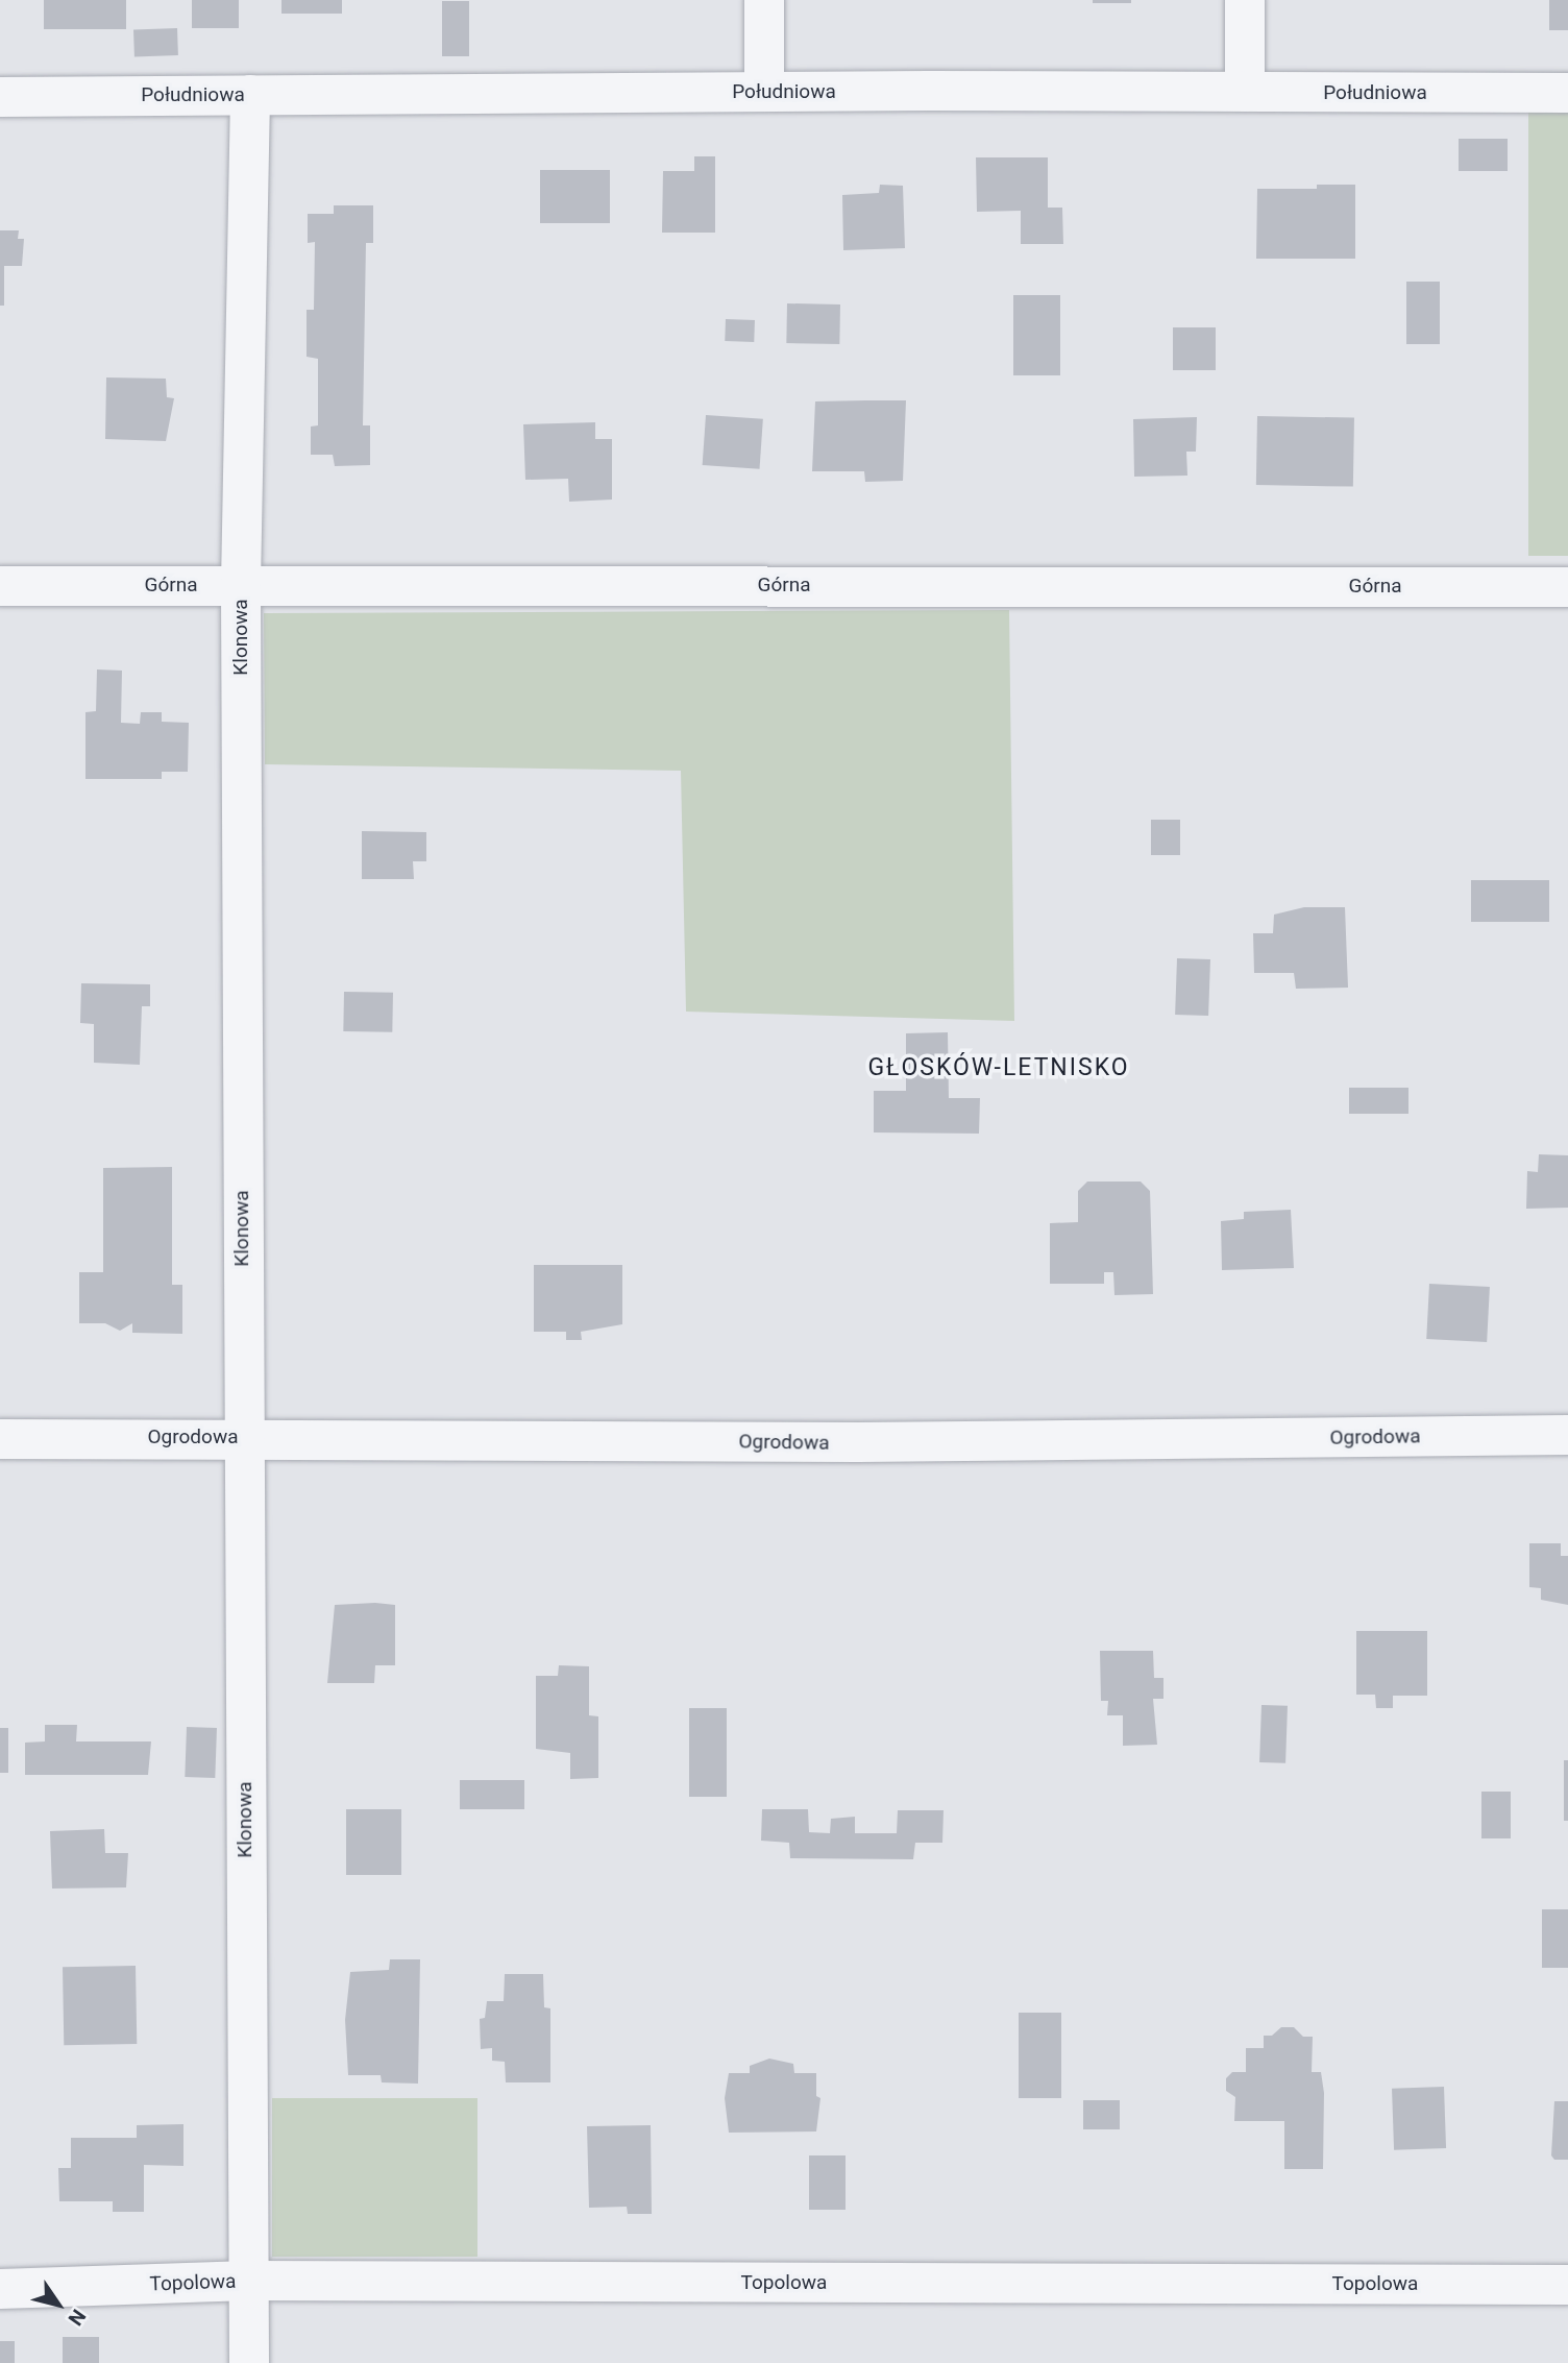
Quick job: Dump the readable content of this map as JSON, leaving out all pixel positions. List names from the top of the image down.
{
  "streets": {
    "street": [
      "Południowa",
      "Górna",
      "Klonowa",
      "Ogrodowa",
      "Topolowa"
    ]
  },
  "crossings": [
    ["Południowa", "Klonowa"],
    ["Górna", "Klonowa"],
    ["Klonowa", "Ogrodowa"],
    ["Klonowa", "Topolowa"]
  ],
  "districts": ["GŁOSKÓW-LETNISKO"],
  "north": "bottom right"
}
